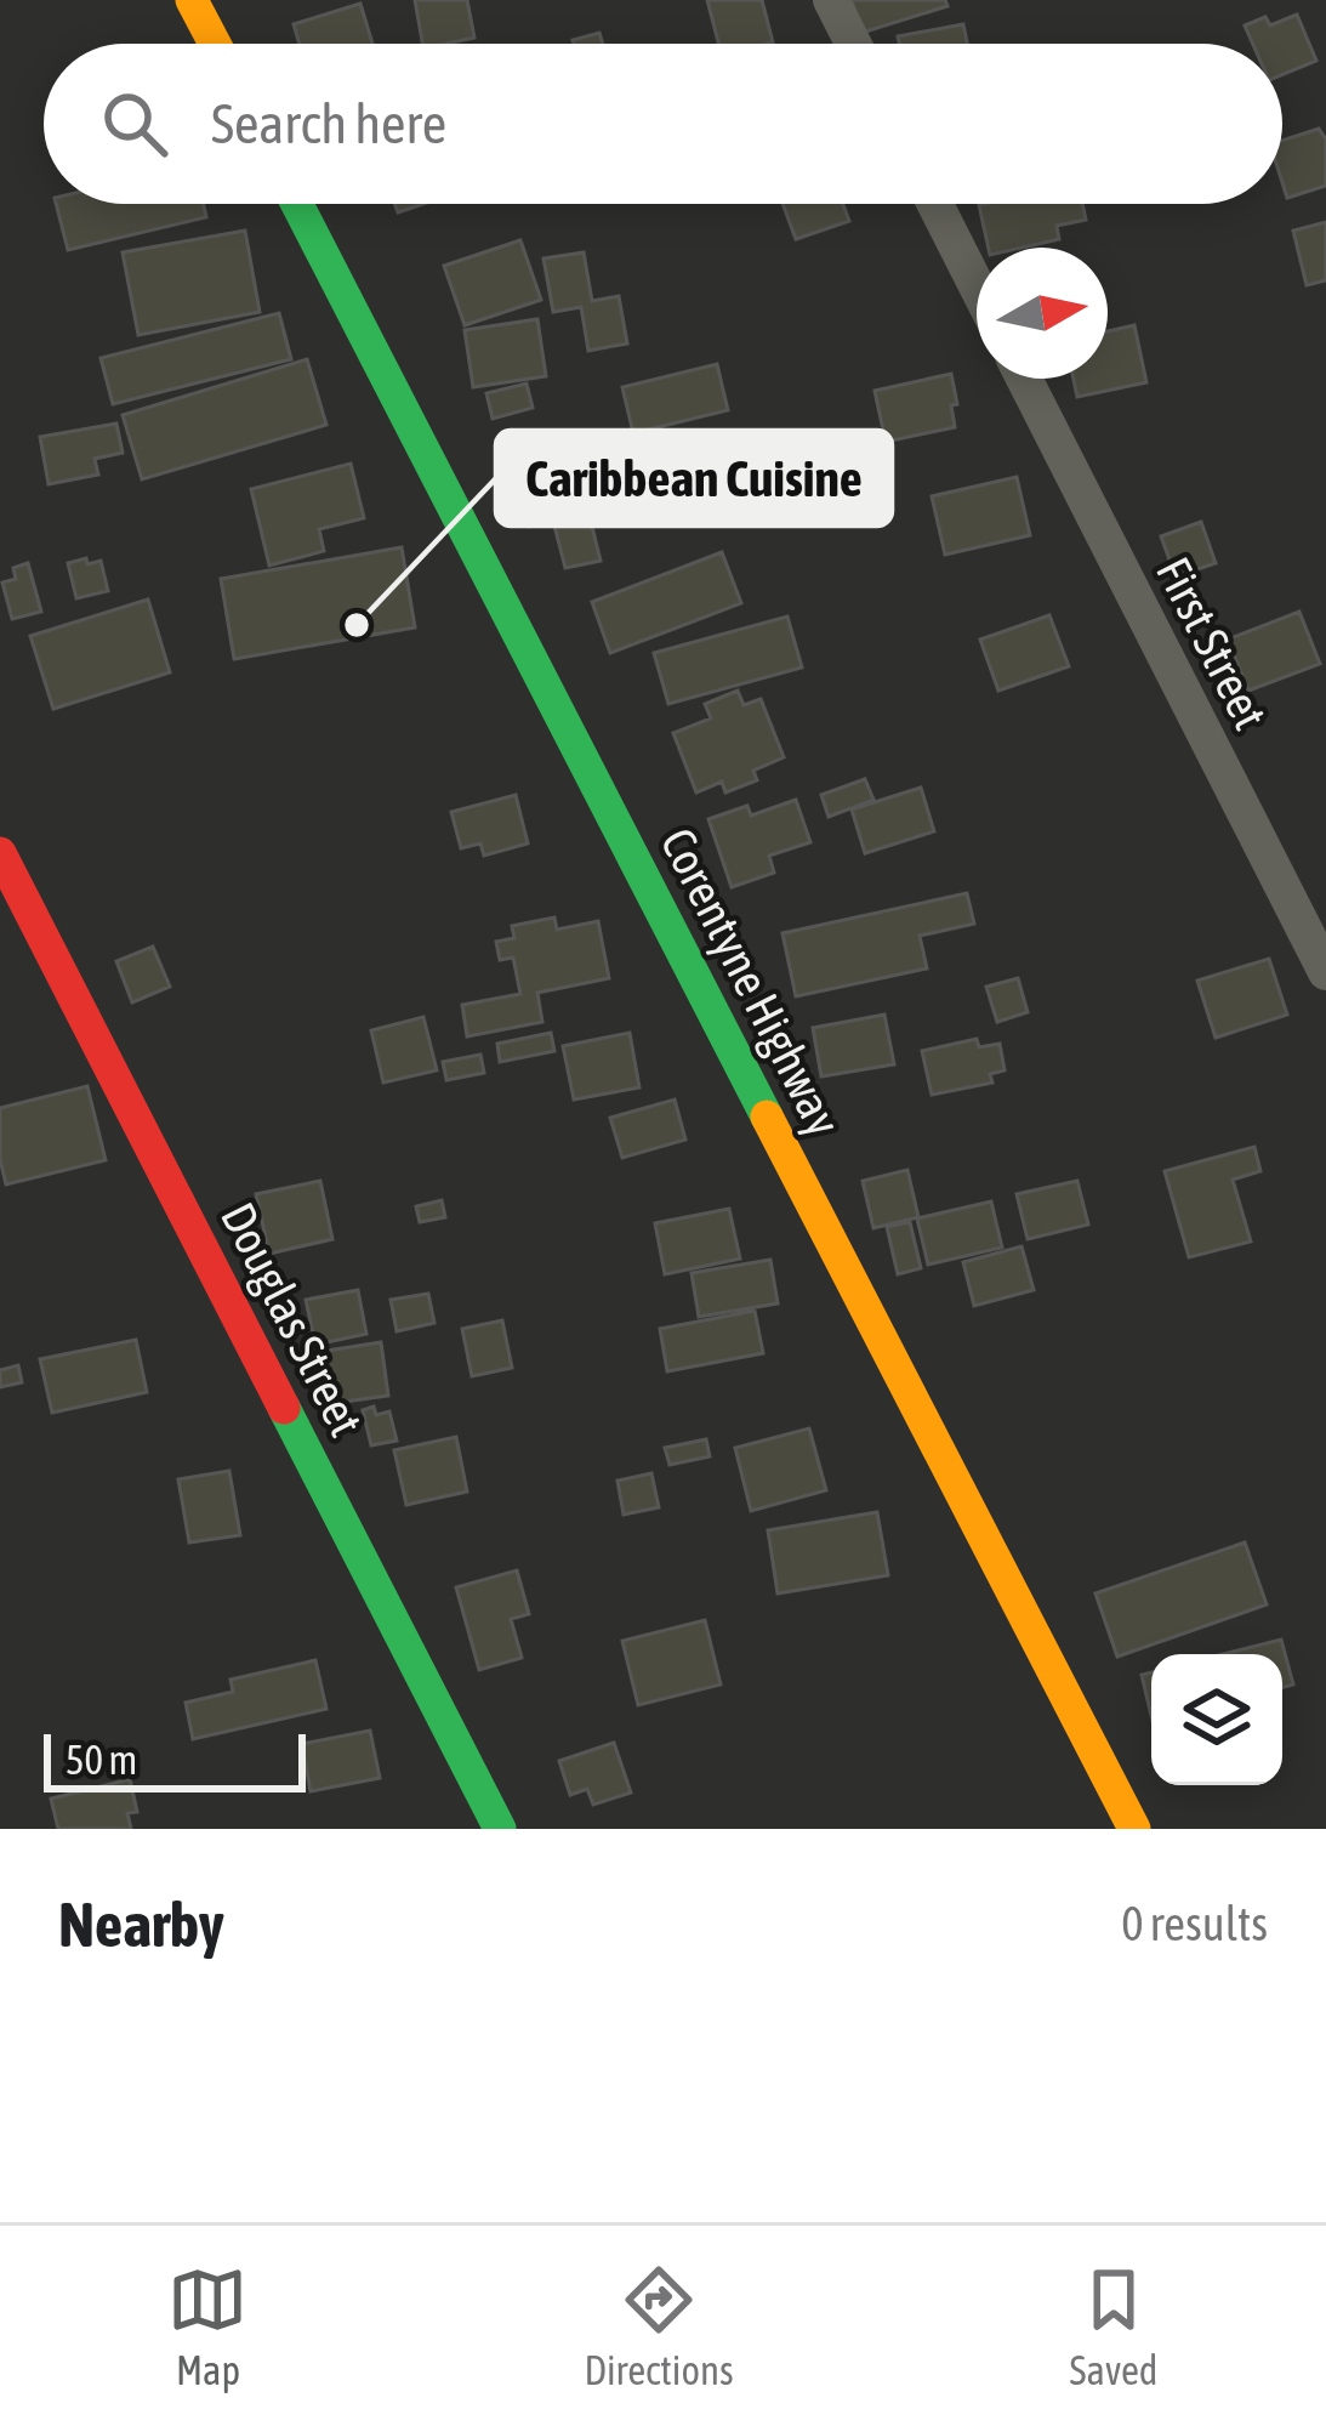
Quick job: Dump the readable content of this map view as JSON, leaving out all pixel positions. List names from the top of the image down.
{
  "streets": {
    "main road": ["Corentyne Highway", "Douglas Street"],
    "street": ["First Street"]
  },
  "places": ["Caribbean Cuisine"],
  "scale_bar": "50 m",
  "north": "right",
  "page": {
    "search": "Search here",
    "scale": "50 m",
    "heading": ["Nearby", "0 results"],
    "nav": ["Map", "Directions", "Saved"]
  }
}
